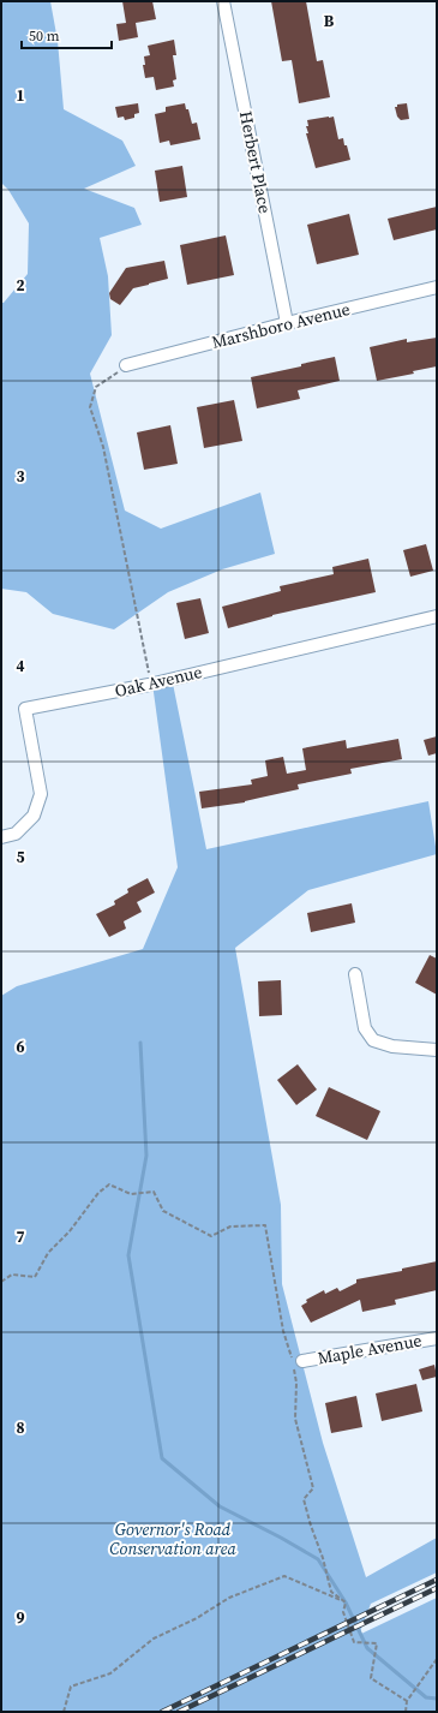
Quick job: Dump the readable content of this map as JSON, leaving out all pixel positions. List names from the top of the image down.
{
  "streets": {
    "street": [
      "Herbert Place",
      "Marshboro Avenue",
      "Oak Avenue",
      "Maple Avenue"
    ]
  },
  "crossings": [
    ["Herbert Place", "Marshboro Avenue"]
  ],
  "parks": ["Governor's Road Conservation area"],
  "scale_bar": "50 m",
  "grid": {
    "columns": ["B"],
    "rows": [
      "1",
      "2",
      "3",
      "4",
      "5",
      "6",
      "7",
      "8",
      "9"
    ]
  }
}
